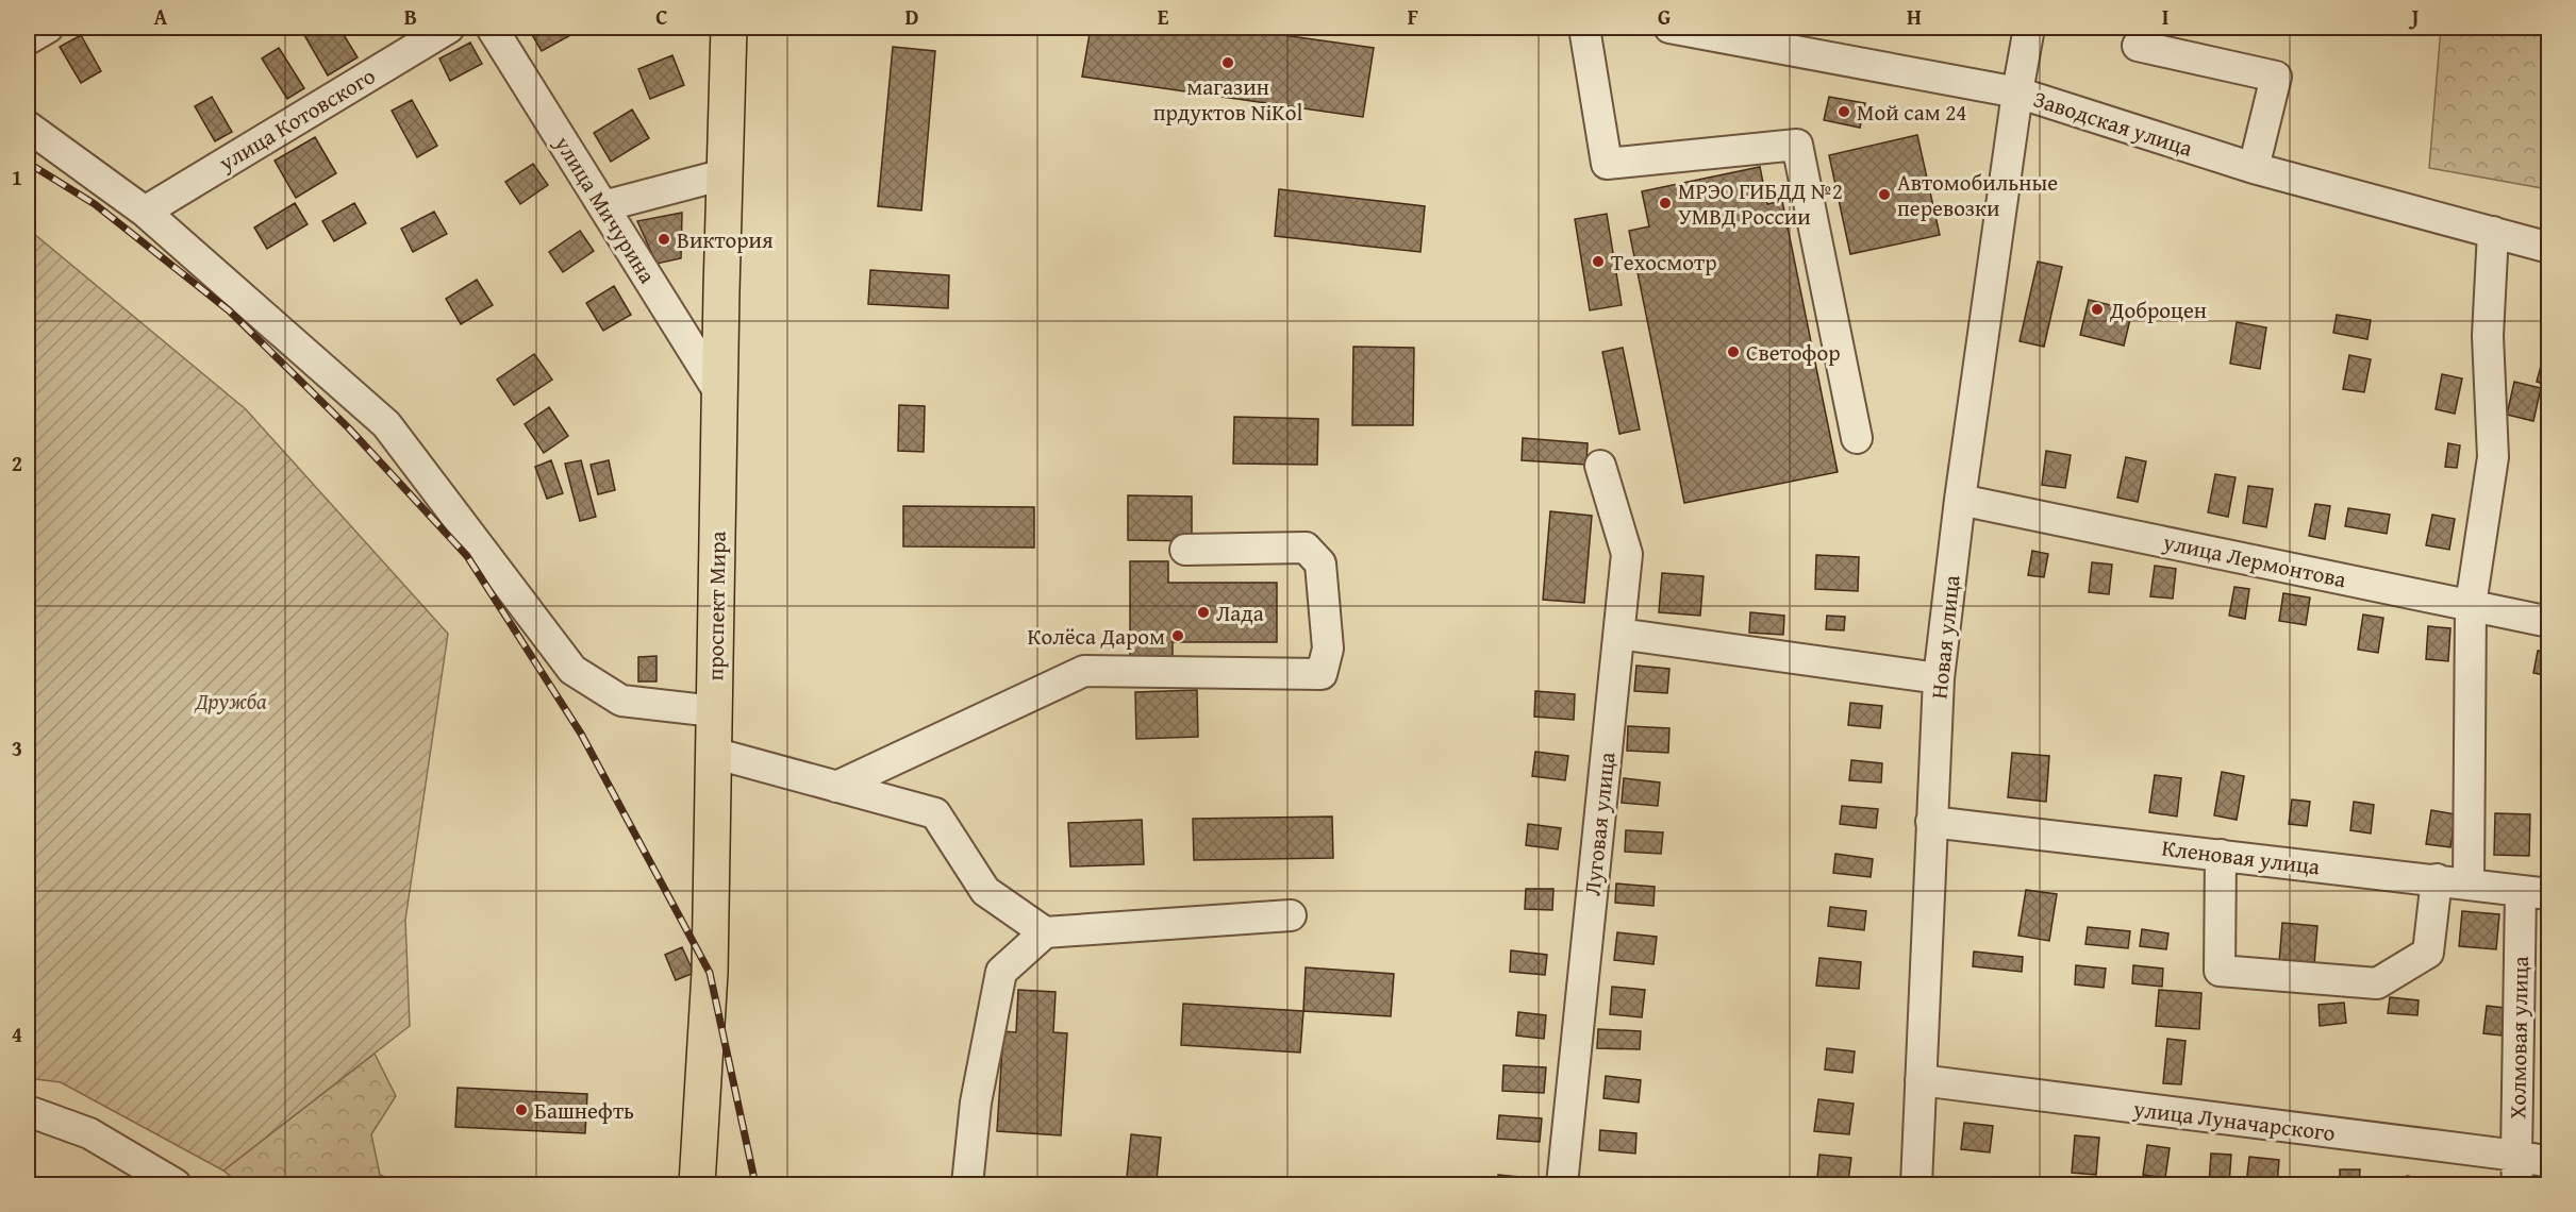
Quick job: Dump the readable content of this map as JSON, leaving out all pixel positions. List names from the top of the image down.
{
  "streets": {
    "main road": ["проспект Мира"],
    "street": [
      "улица Котовского",
      "Заводская улица",
      "улица Мичурина",
      "улица Лермонтова",
      "Новая улица",
      "Луговая улица",
      "Кленовая улица",
      "Холмовая улица",
      "улица Луначарского"
    ]
  },
  "crossings": [
    ["Заводская улица", "Новая улица"],
    ["улица Мичурина", "проспект Мира"],
    ["улица Лермонтова", "Новая улица"],
    ["Новая улица", "Кленовая улица"],
    ["Новая улица", "улица Луначарского"],
    ["Кленовая улица", "Холмовая улица"],
    ["Холмовая улица", "улица Луначарского"]
  ],
  "parks": ["Дружба"],
  "places": [
    "магазин прдуктов NiKol",
    "Мой сам 24",
    "Автомобильные перевозки",
    "МРЭО ГИБДД №2 УМВД России",
    "Виктория",
    "Техосмотр",
    "Доброцен",
    "Светофор",
    "Лада",
    "Колёса Даром",
    "Башнефть"
  ],
  "grid": {
    "columns": [
      "A",
      "B",
      "C",
      "D",
      "E",
      "F",
      "G",
      "H",
      "I",
      "J"
    ],
    "rows": [
      "1",
      "2",
      "3",
      "4"
    ]
  }
}
